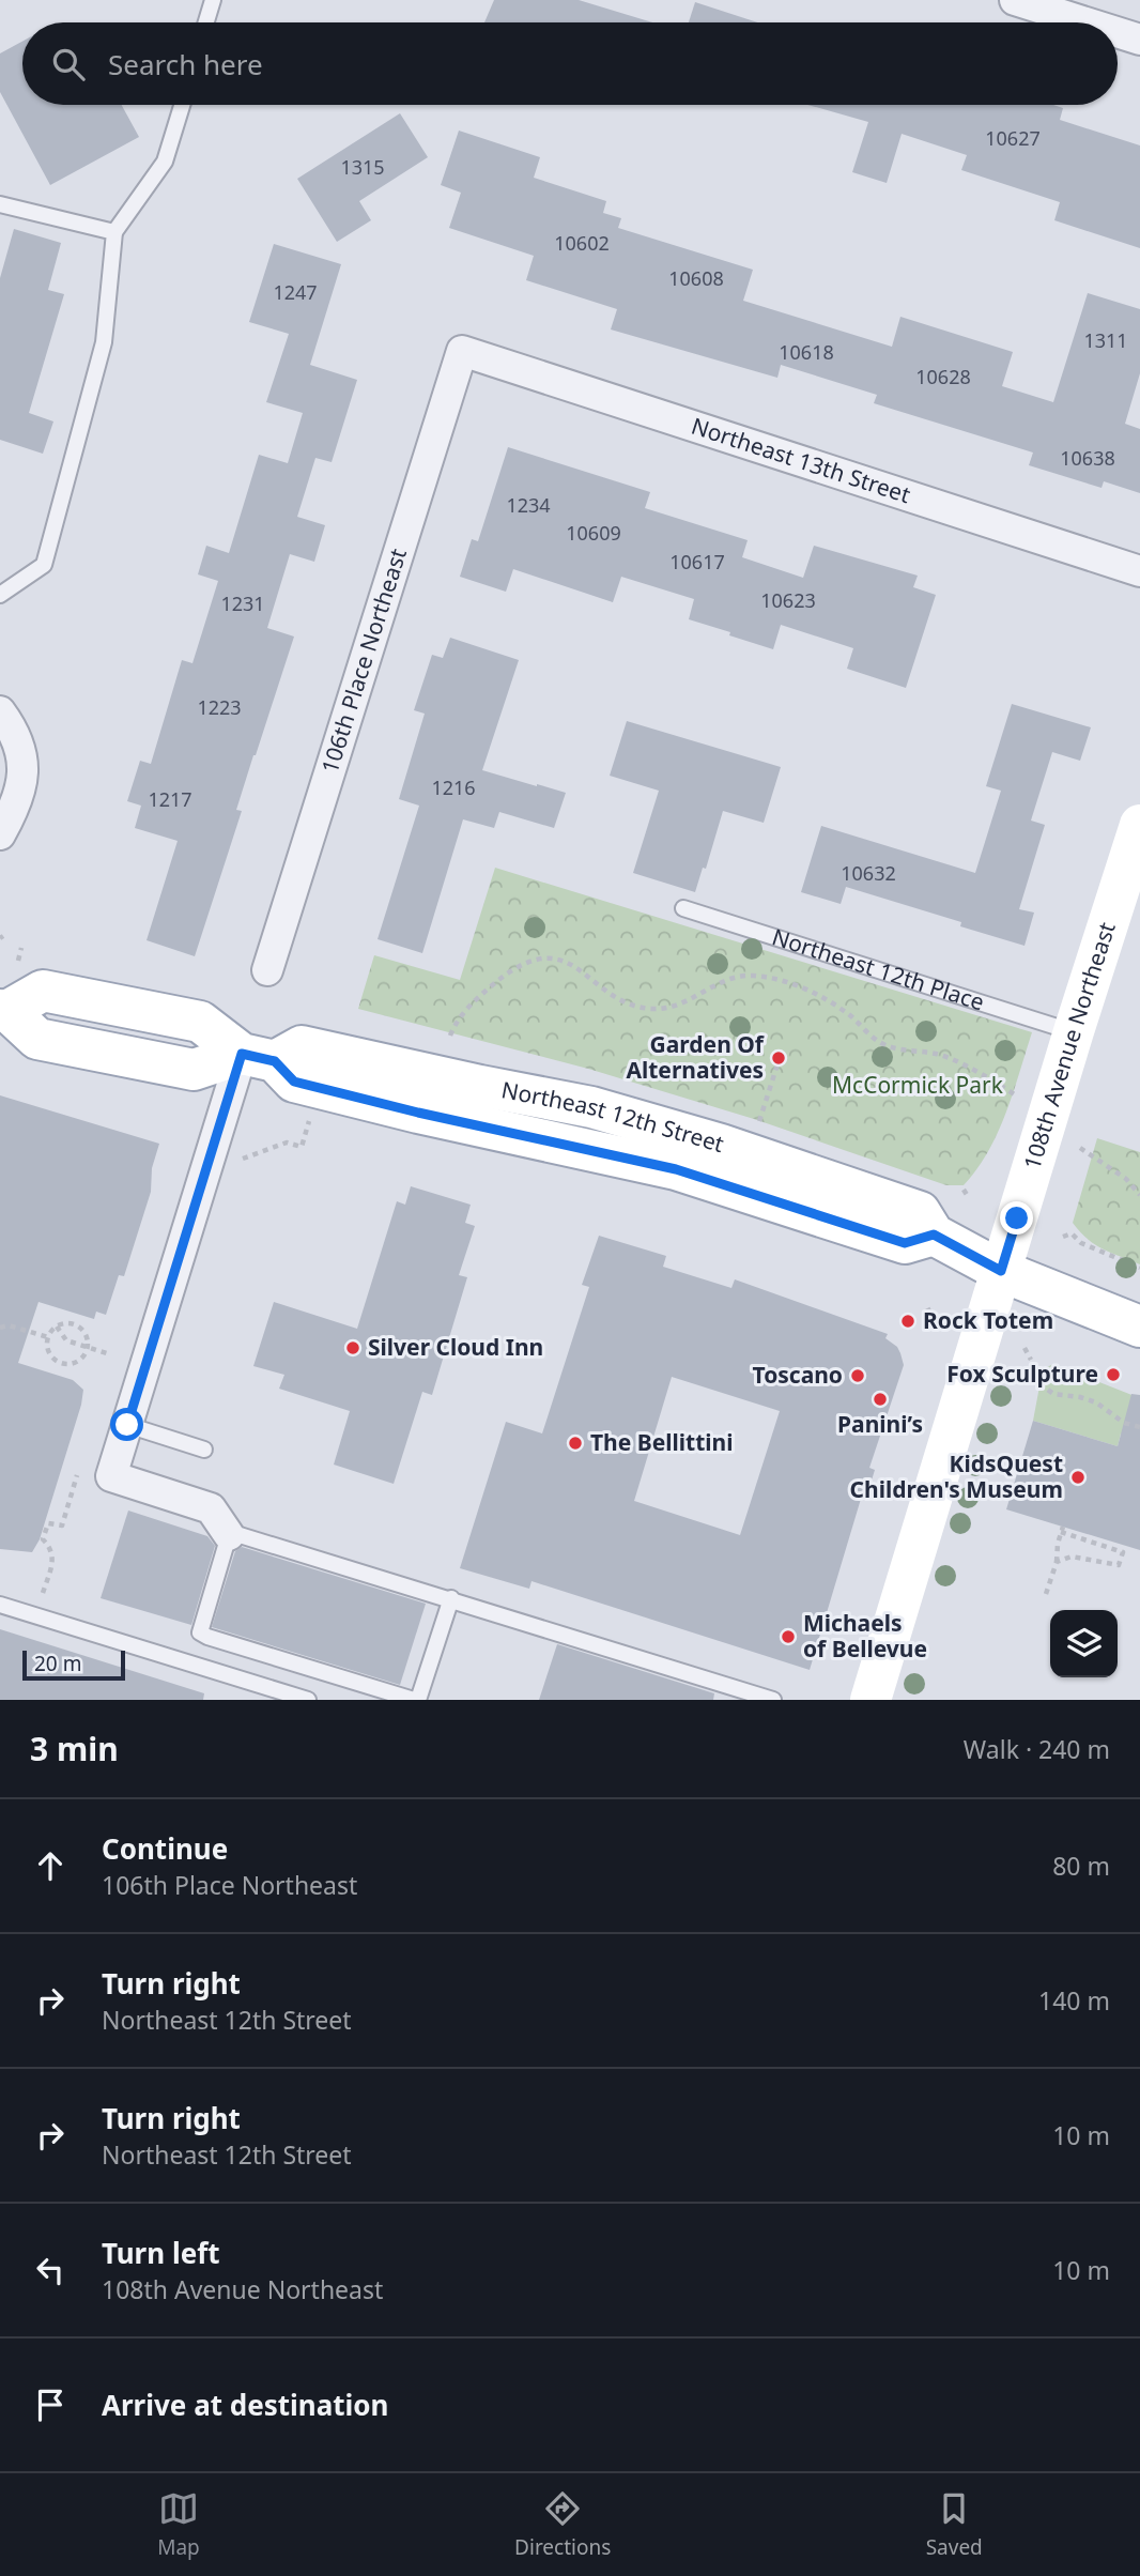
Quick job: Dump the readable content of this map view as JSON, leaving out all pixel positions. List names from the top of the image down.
{
  "streets": {
    "main road": ["108th Avenue Northeast", "Northeast 12th Street"],
    "street": ["Northeast 13th Street", "106th Place Northeast"],
    "lane": ["Northeast 12th Place"]
  },
  "crossings": [
    ["Northeast 13th Street", "106th Place Northeast"],
    ["Northeast 12th Place", "108th Avenue Northeast"],
    ["108th Avenue Northeast", "Northeast 12th Street"]
  ],
  "parks": ["McCormick Park"],
  "places": [
    "Garden Of Alternatives",
    "Rock Totem",
    "Silver Cloud Inn",
    "Fox Sculpture",
    "Toscano",
    "Panini’s",
    "The Bellittini",
    "KidsQuest Children's Museum",
    "Michaels of Bellevue"
  ],
  "house_numbers": [
    "10627",
    "1315",
    "10602",
    "10608",
    "1247",
    "1311",
    "10618",
    "10628",
    "10638",
    "1234",
    "10609",
    "10617",
    "10623",
    "1231",
    "1223",
    "1216",
    "1217",
    "10632"
  ],
  "scale_bar": "20 m",
  "page": {
    "search": "Search here",
    "scale": "20 m",
    "heading": ["3 min", "Walk · 240 m"],
    "list": [
      ["Continue", "106th Place Northeast", "80 m"],
      ["Turn right", "Northeast 12th Street", "140 m"],
      ["Turn right", "Northeast 12th Street", "10 m"],
      ["Turn left", "108th Avenue Northeast", "10 m"],
      "Arrive at destination"
    ],
    "nav": ["Map", "Directions", "Saved"]
  }
}
